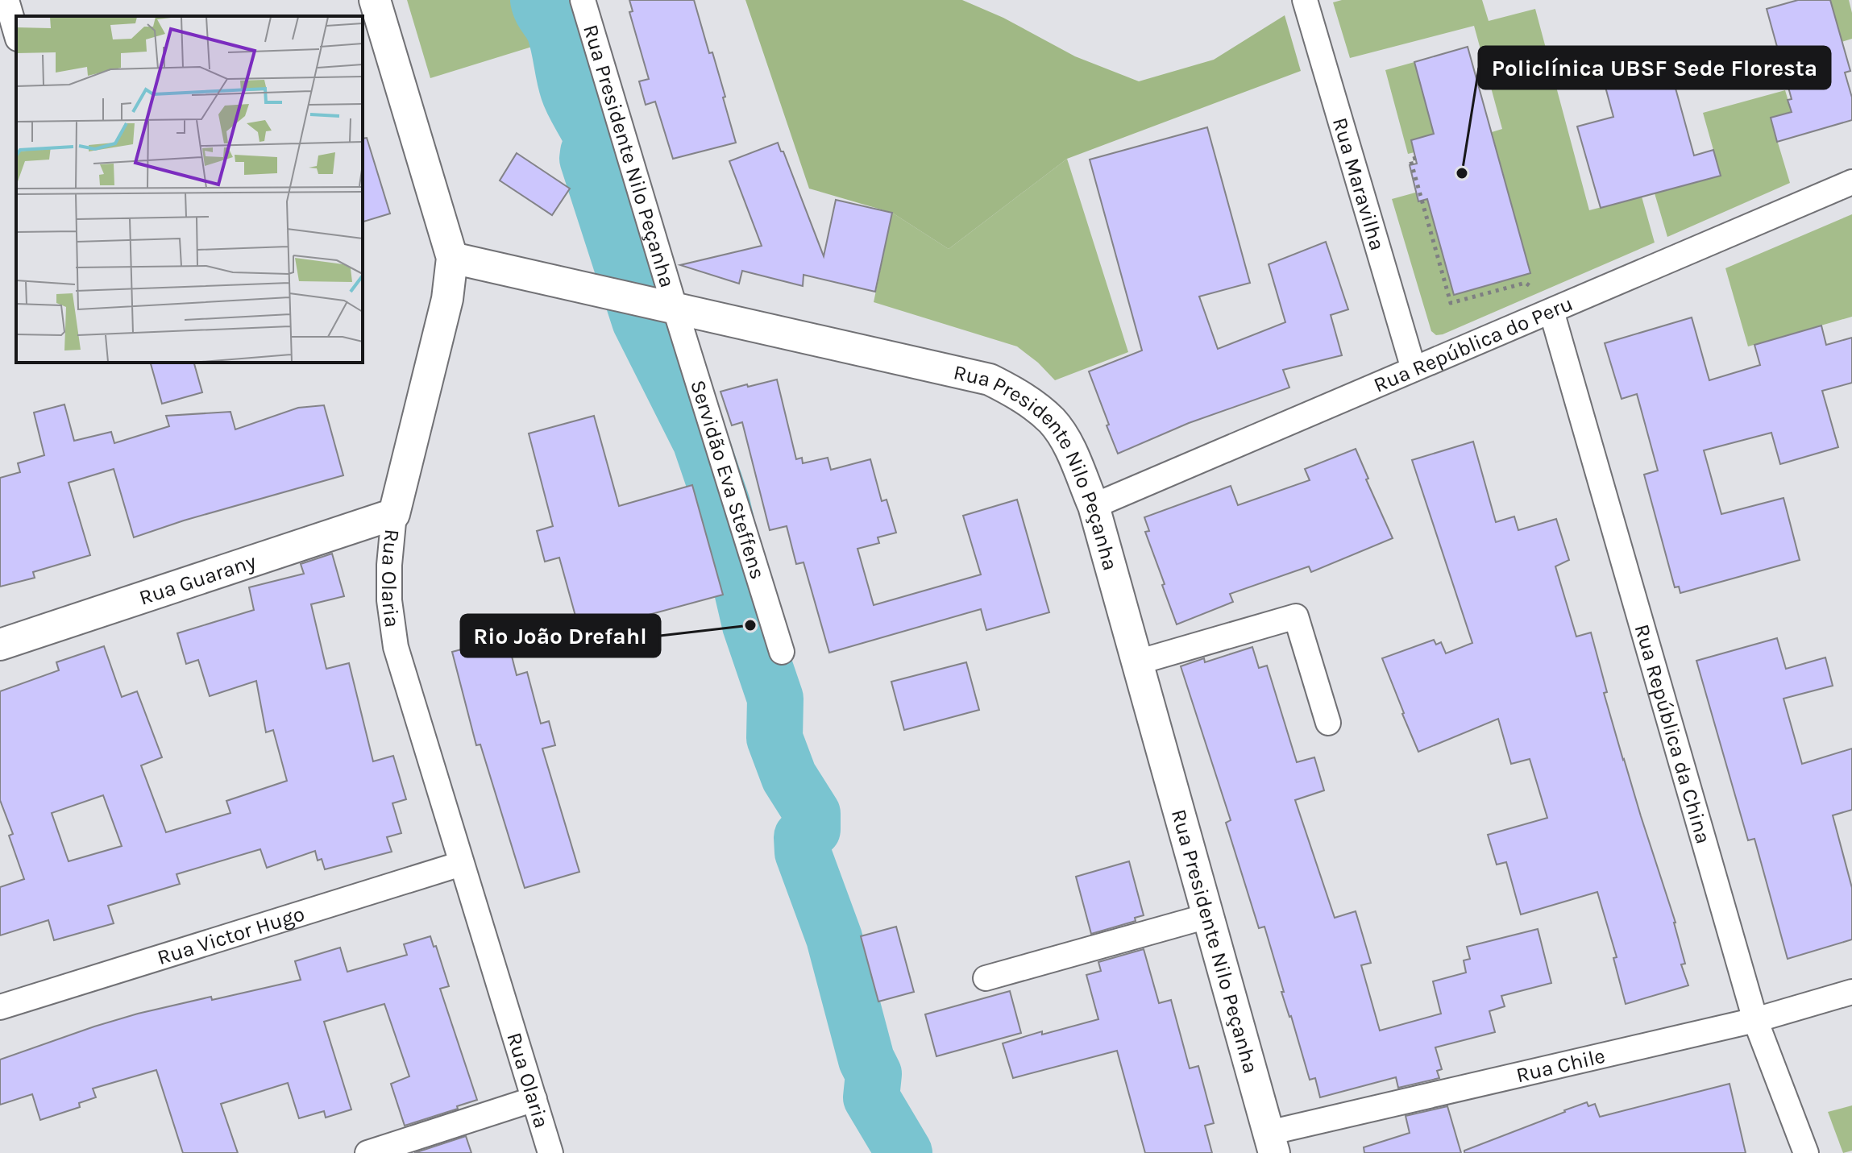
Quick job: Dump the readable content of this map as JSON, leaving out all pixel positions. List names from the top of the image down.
{
  "streets": {
    "street": [
      "Rua Presidente Nilo Peçanha",
      "Rua Maravilha",
      "Rua República do Peru",
      "Servidão Eva Steffens",
      "Rua Olaria",
      "Rua Guarany",
      "Rua República da China",
      "Rua Victor Hugo",
      "Rua Chile"
    ]
  },
  "crossings": [
    ["Rua Presidente Nilo Peçanha", "Rua República do Peru"],
    ["Rua Presidente Nilo Peçanha", "Servidão Eva Steffens"],
    ["Rua Presidente Nilo Peçanha", "Rua Chile"],
    ["Rua Maravilha", "Rua República do Peru"],
    ["Rua República do Peru", "Rua República da China"],
    ["Rua Olaria", "Rua Guarany"],
    ["Rua Olaria", "Rua Victor Hugo"],
    ["Rua República da China", "Rua Chile"]
  ],
  "places": ["Policlínica UBSF Sede Floresta", "Rio João Drefahl"]
}
